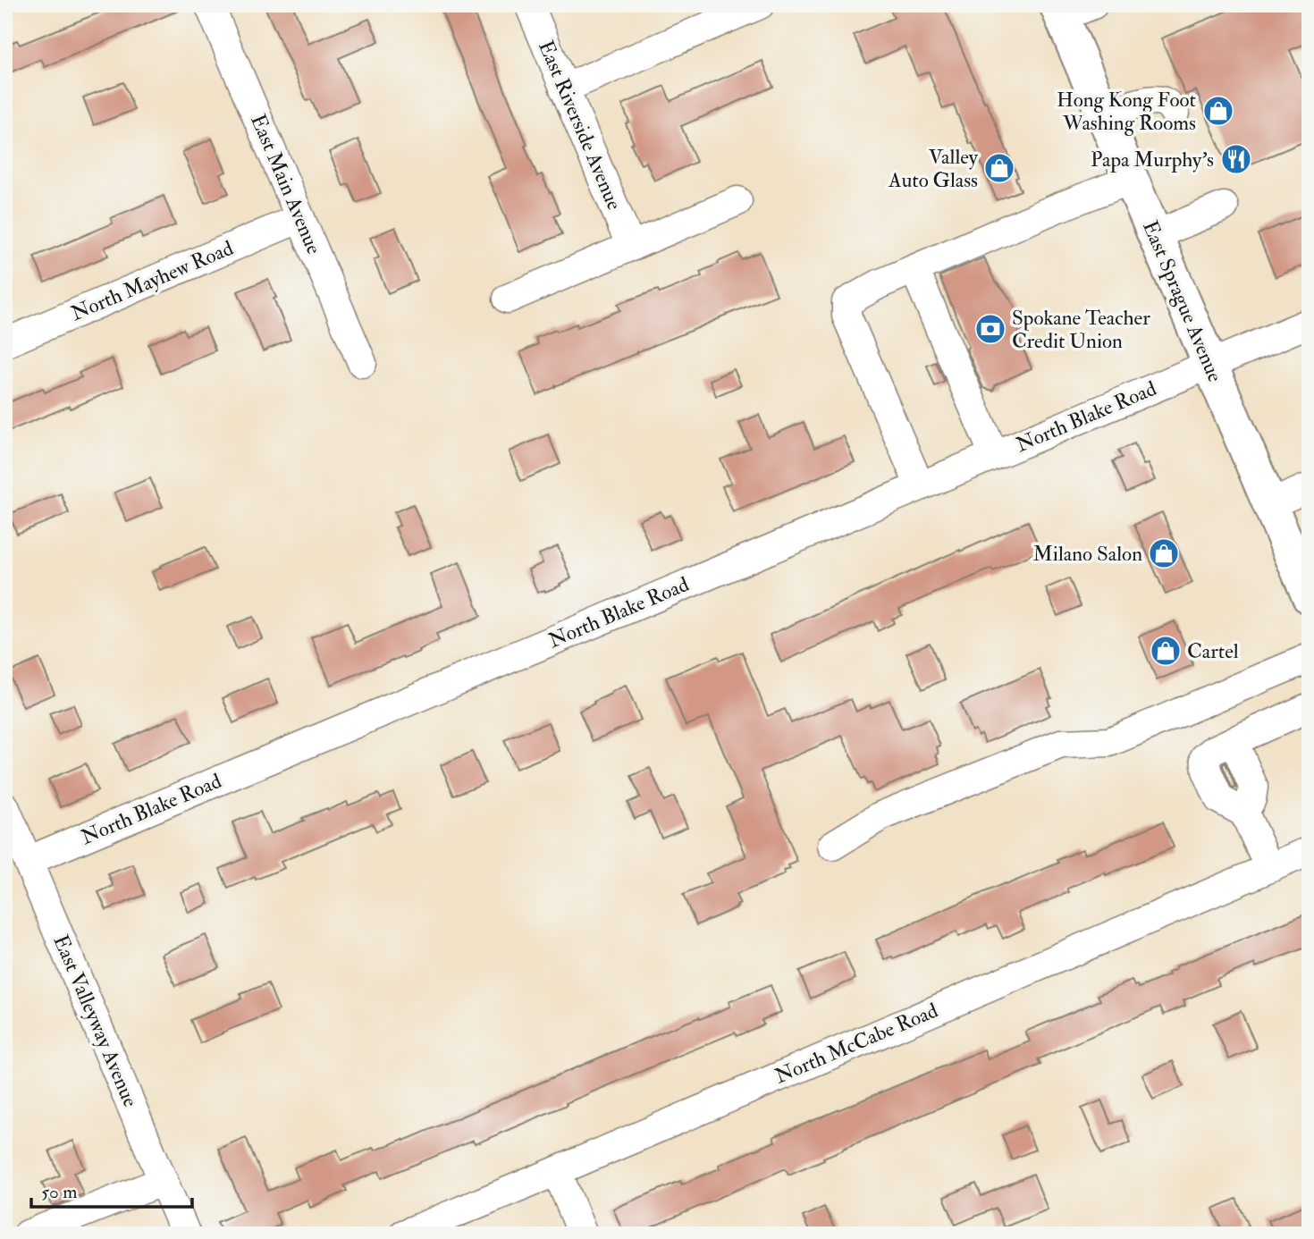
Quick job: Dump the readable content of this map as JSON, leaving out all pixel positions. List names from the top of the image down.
{
  "streets": {
    "main road": ["East Sprague Avenue"],
    "street": [
      "East Riverside Avenue",
      "East Main Avenue",
      "North Mayhew Road",
      "North Blake Road",
      "East Valleyway Avenue",
      "North McCabe Road"
    ]
  },
  "crossings": [
    ["East Main Avenue", "North Mayhew Road"],
    ["East Sprague Avenue", "North Blake Road"],
    ["North Blake Road", "East Valleyway Avenue"]
  ],
  "places": {
    "shop": [
      "Hong Kong Foot Washing Rooms",
      "Valley Auto Glass",
      "Milano Salon",
      "Cartel"
    ],
    "restaurant": ["Papa Murphy's"],
    "bank": ["Spokane Teacher Credit Union"]
  },
  "scale_bar": "50 m"
}
